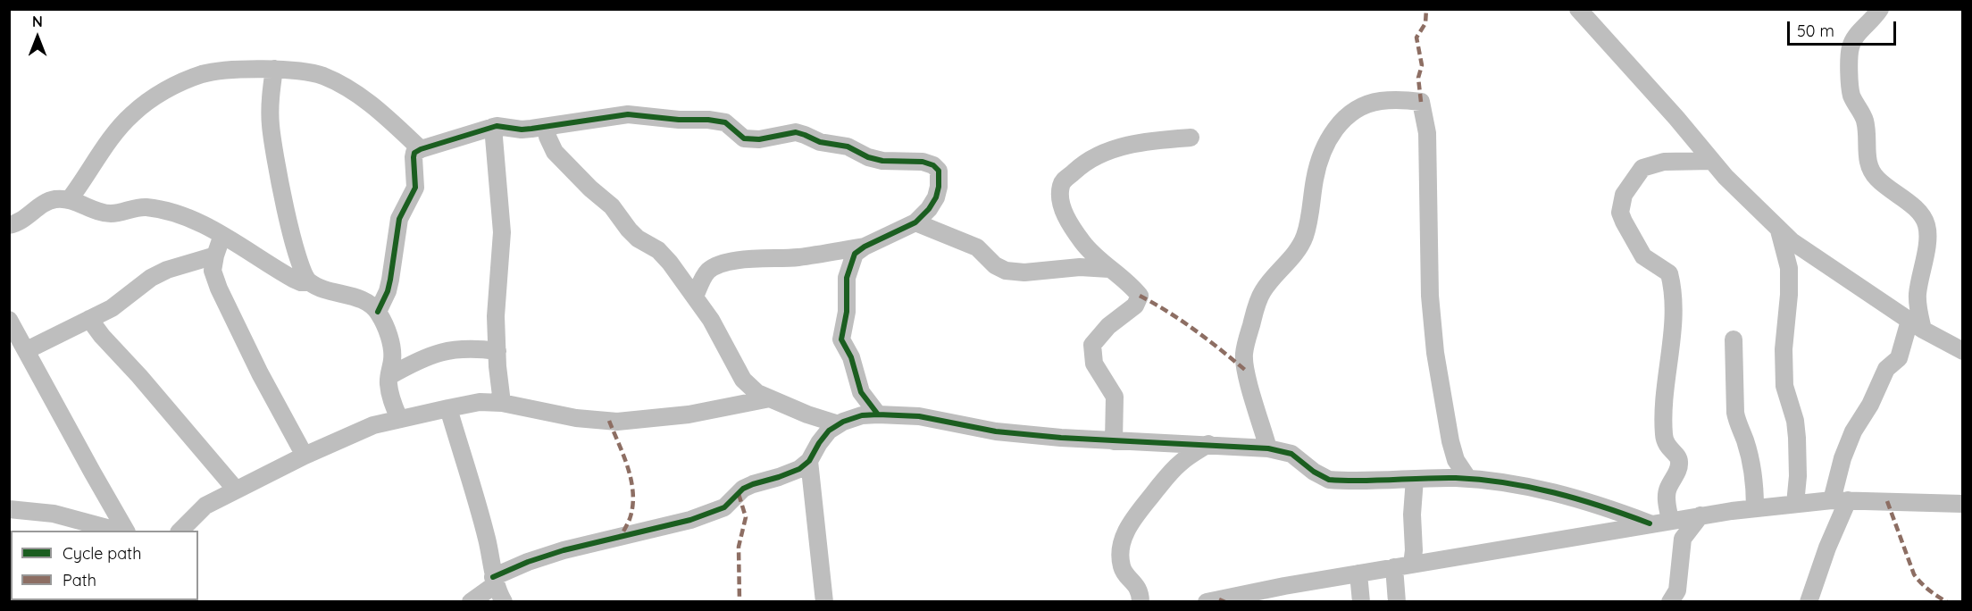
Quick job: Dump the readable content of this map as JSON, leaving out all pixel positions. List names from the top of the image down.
{
  "legend": ["Cycle path", "Path"],
  "scale_bar": "50 m",
  "north": "top"
}
